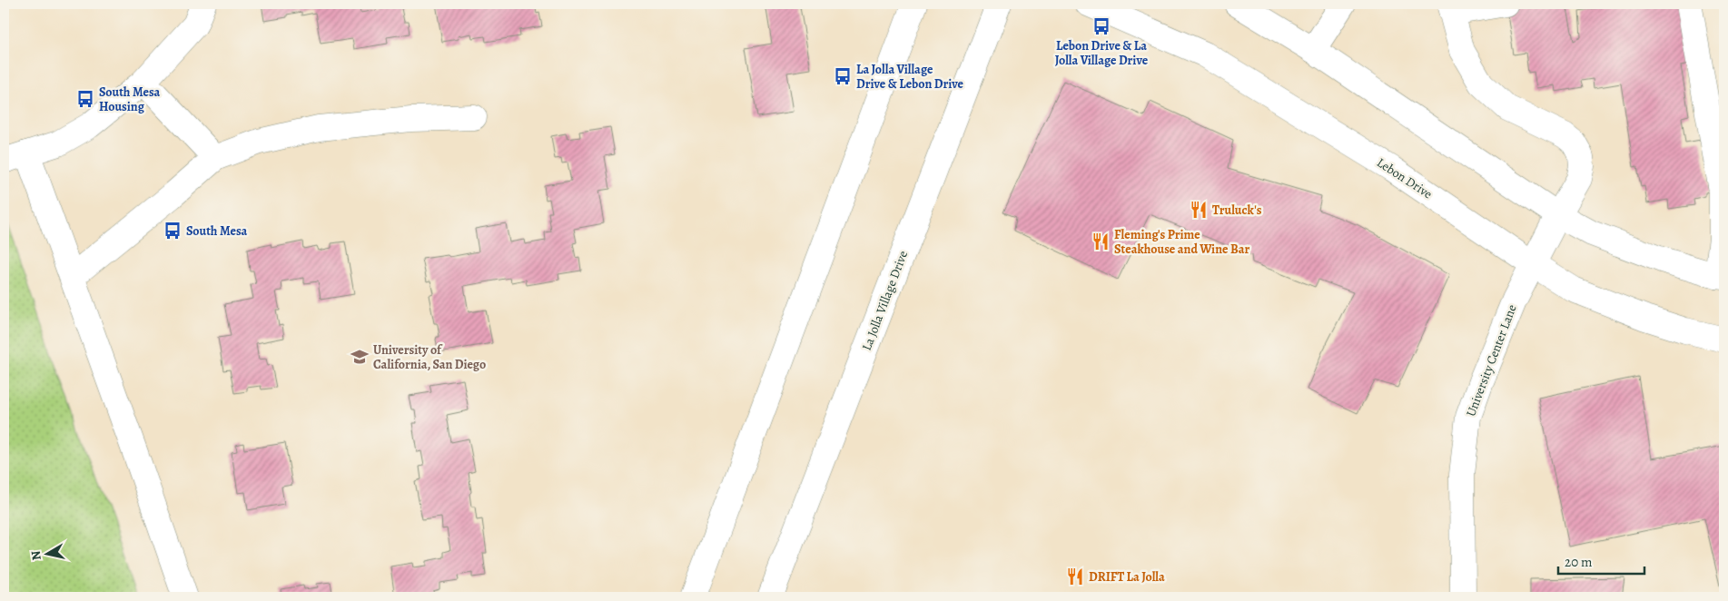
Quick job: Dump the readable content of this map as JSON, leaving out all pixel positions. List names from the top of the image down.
{
  "streets": {
    "street": ["Lebon Drive", "La Jolla Village Drive", "University Center Lane"]
  },
  "crossings": [
    ["Lebon Drive", "University Center Lane"]
  ],
  "places": {
    "bus stop": [
      "Lebon Drive & La Jolla Village Drive",
      "La Jolla Village Drive & Lebon Drive",
      "South Mesa Housing",
      "South Mesa"
    ],
    "restaurant": ["Truluck's", "Fleming's Prime Steakhouse and Wine Bar", "DRIFT La Jolla"],
    "school or university": ["University of California, San Diego"]
  },
  "scale_bar": "20 m",
  "north": "left"
}
